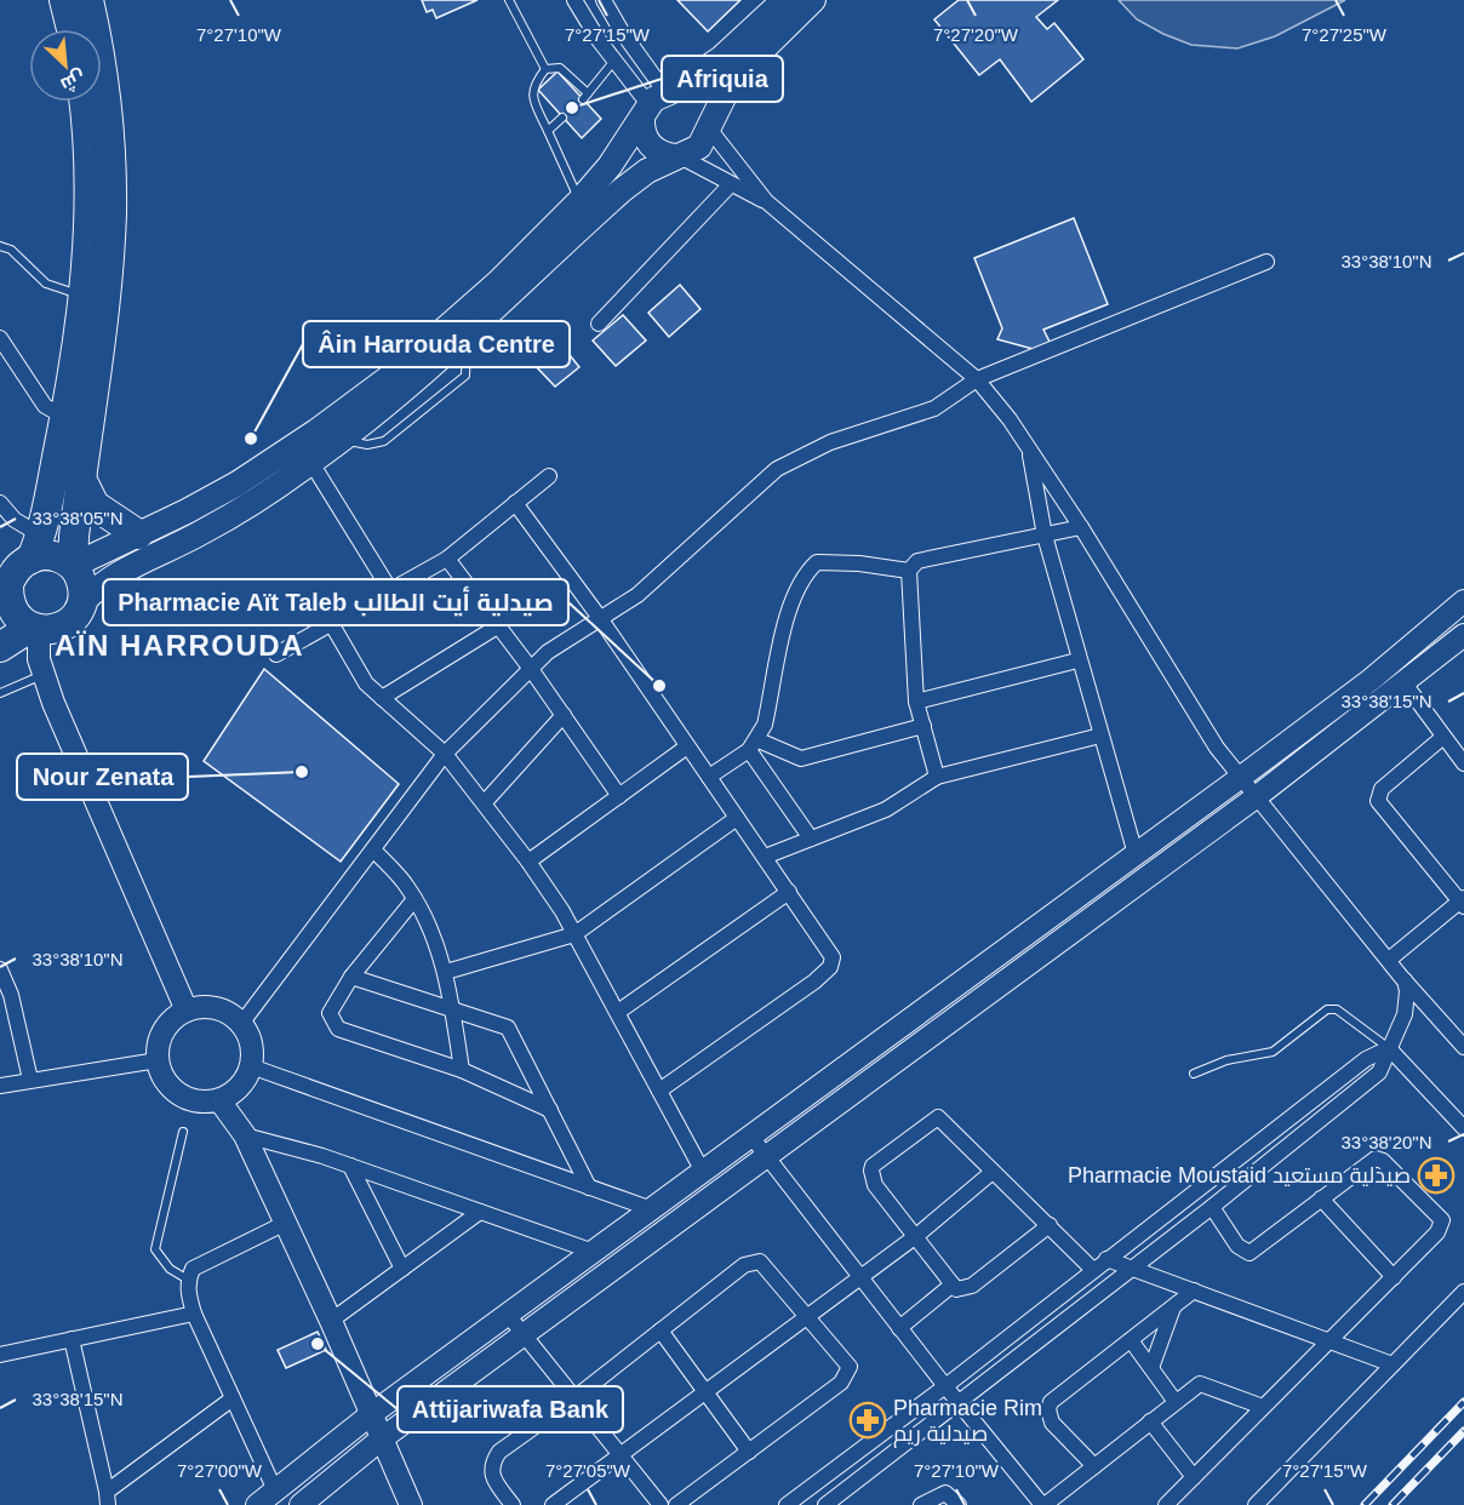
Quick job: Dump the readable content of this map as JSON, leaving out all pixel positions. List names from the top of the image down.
{
  "districts": ["AÏN HARROUDA"],
  "places": {
    "other": [
      "Afriquia",
      "Âin Harrouda Centre",
      "Pharmacie Aït Taleb صيدلية أيت الطالب",
      "Nour Zenata",
      "Attijariwafa Bank"
    ],
    "pharmacy": ["Pharmacie Moustaid صيدلية مستعيد", "Pharmacie Rim صيدلية ريم"]
  },
  "north": "bottom right",
  "coordinates": [
    "7°27'10\"W",
    "7°27'15\"W",
    "7°27'20\"W",
    "7°27'25\"W",
    "33°38'10\"N",
    "33°38'05\"N",
    "33°38'15\"N",
    "33°38'20\"N",
    "7°27'00\"W",
    "7°27'05\"W"
  ]
}
